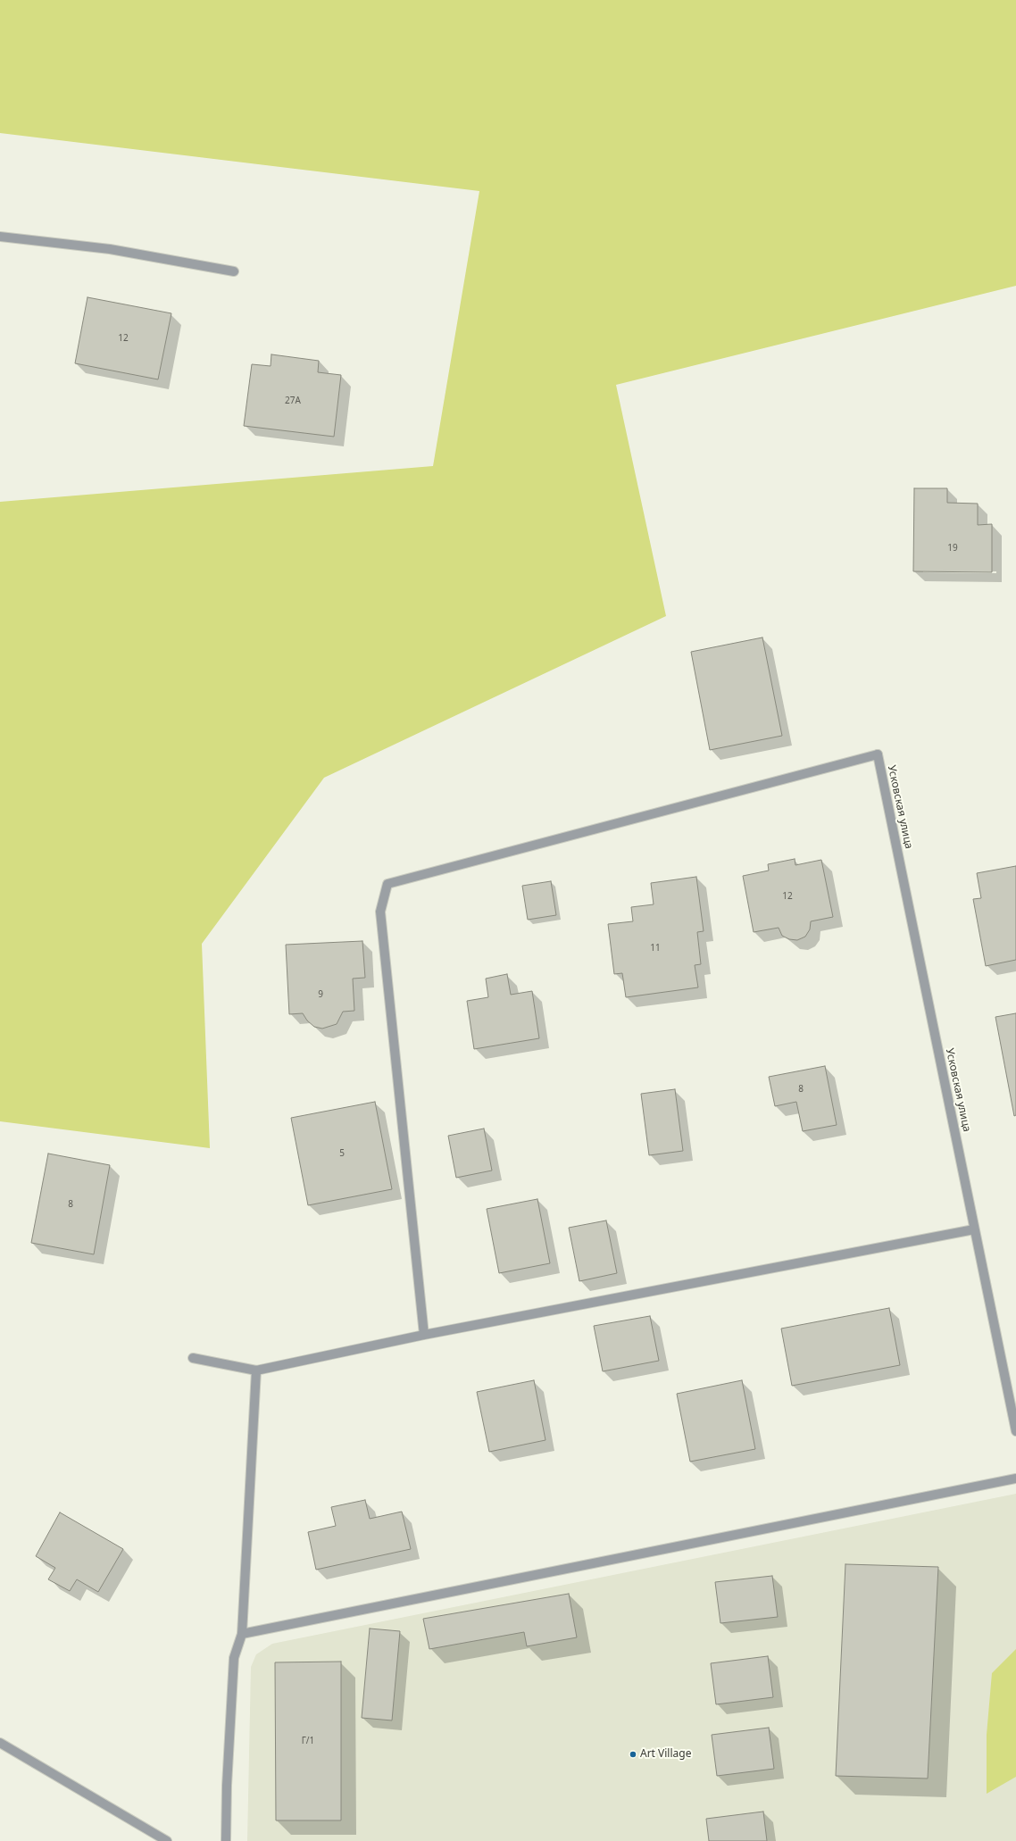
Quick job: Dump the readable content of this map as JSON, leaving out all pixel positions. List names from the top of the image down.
{
  "streets": {
    "street": ["Усковская улица"]
  },
  "places": ["Art Village"],
  "house_numbers": [
    "12",
    "27А",
    "19",
    "12",
    "11",
    "9",
    "8",
    "5",
    "8",
    "Г/1"
  ]
}
